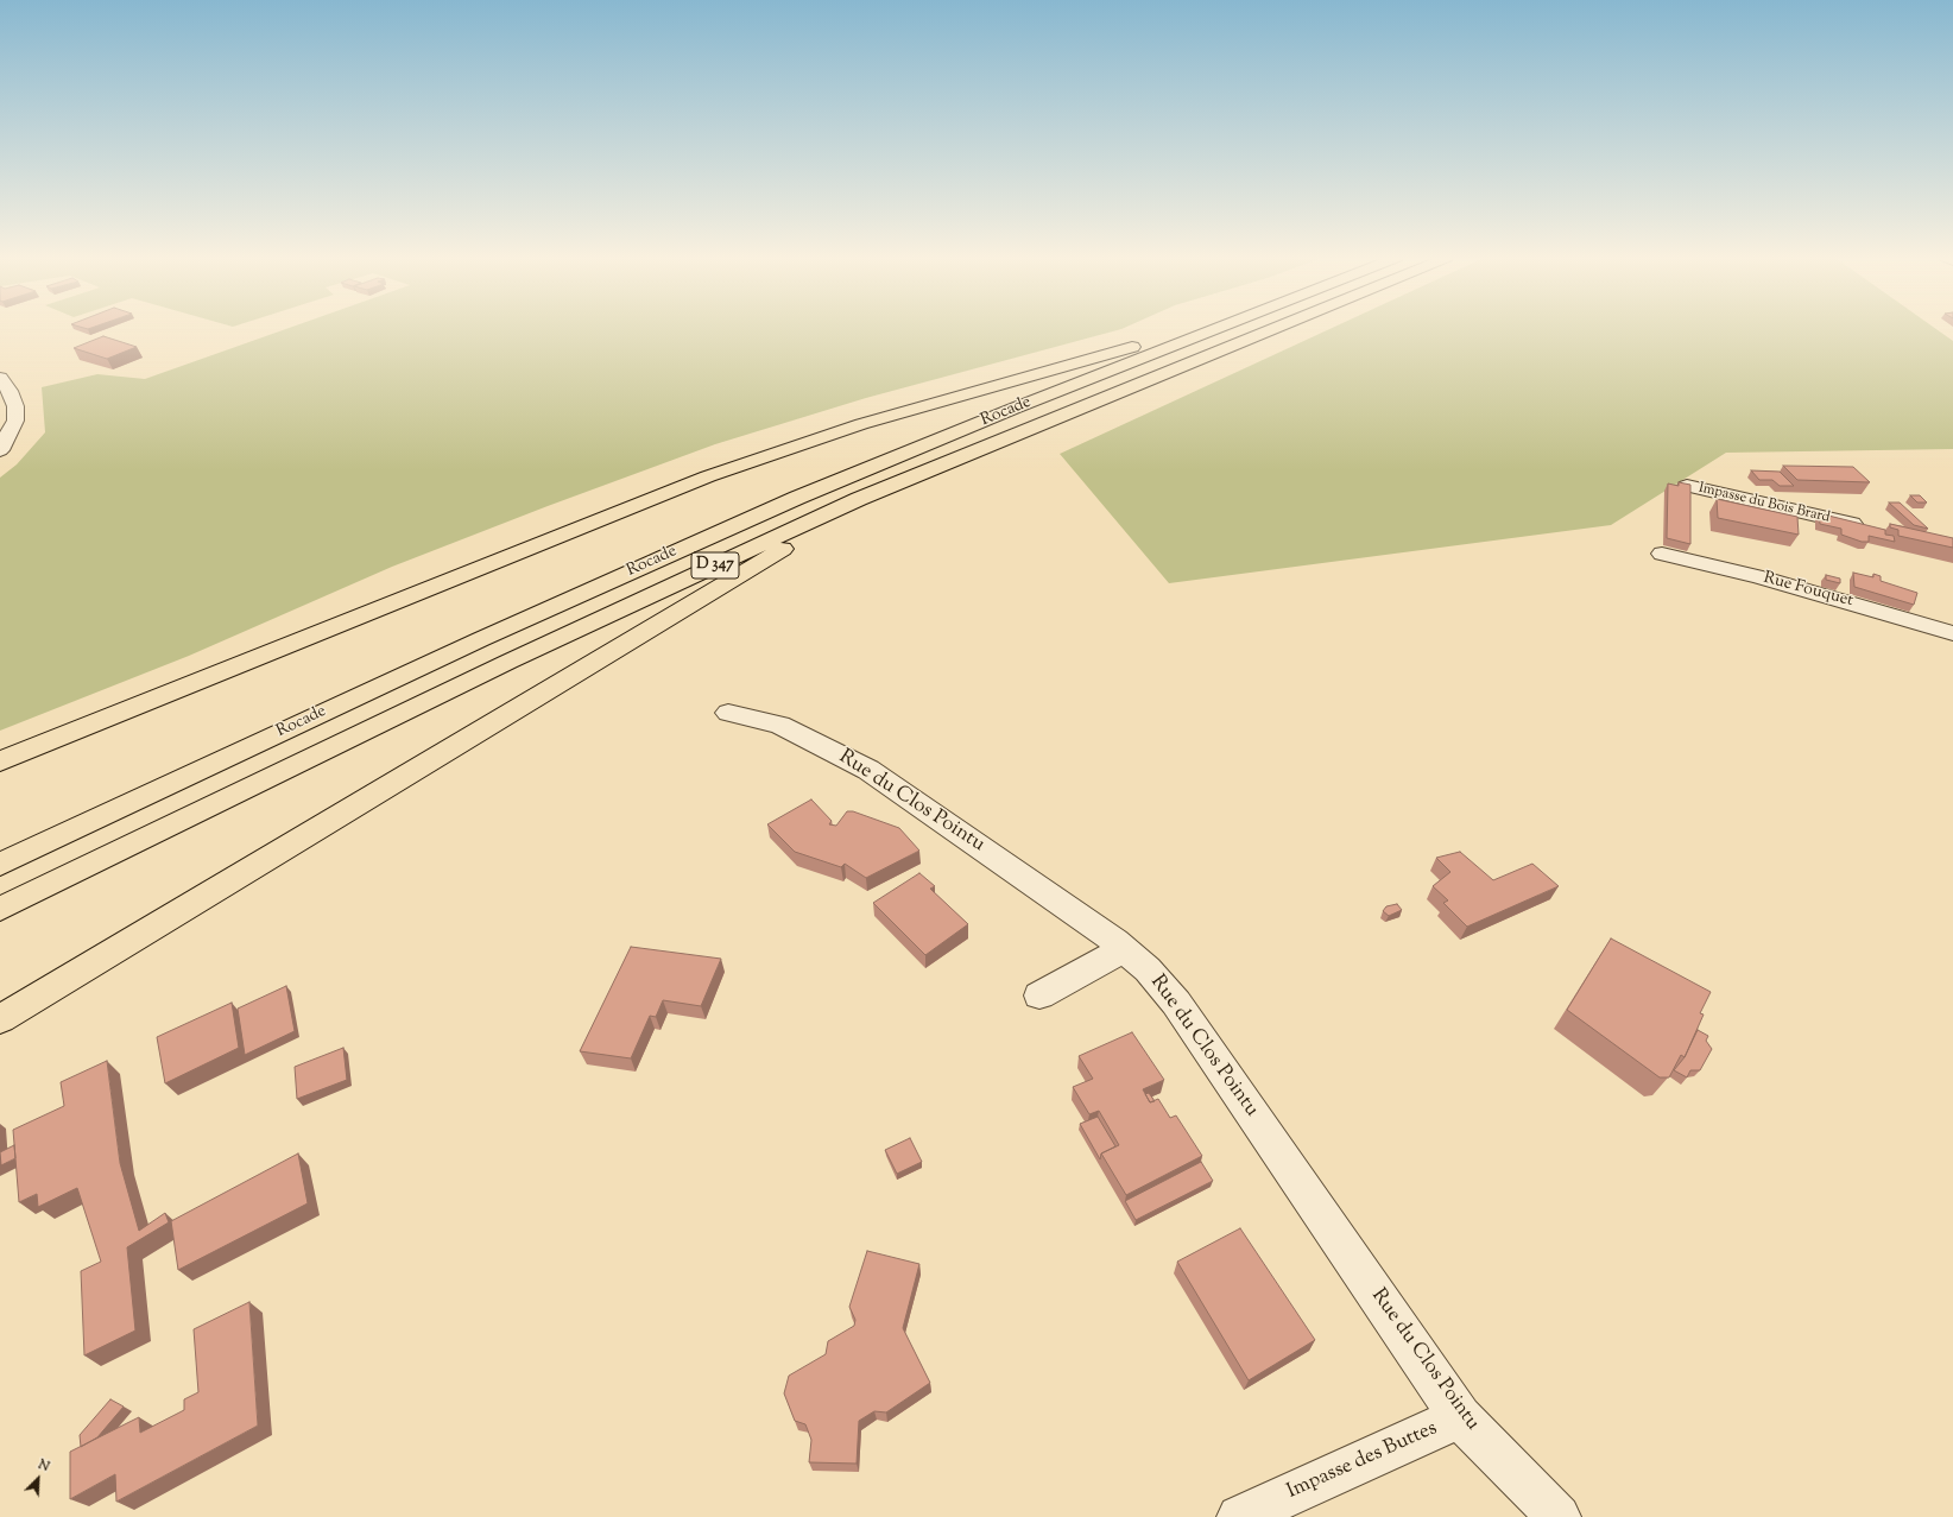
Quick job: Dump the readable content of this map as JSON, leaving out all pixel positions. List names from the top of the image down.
{
  "streets": {
    "highway": ["Rocade", "D 347"],
    "street": [
      "Impasse du Bois Brard",
      "Rue Fouquet",
      "Rue du Clos Pointu",
      "Impasse des Buttes"
    ]
  },
  "crossings": [
    ["Rue du Clos Pointu", "Impasse des Buttes"]
  ],
  "north": "top right"
}
